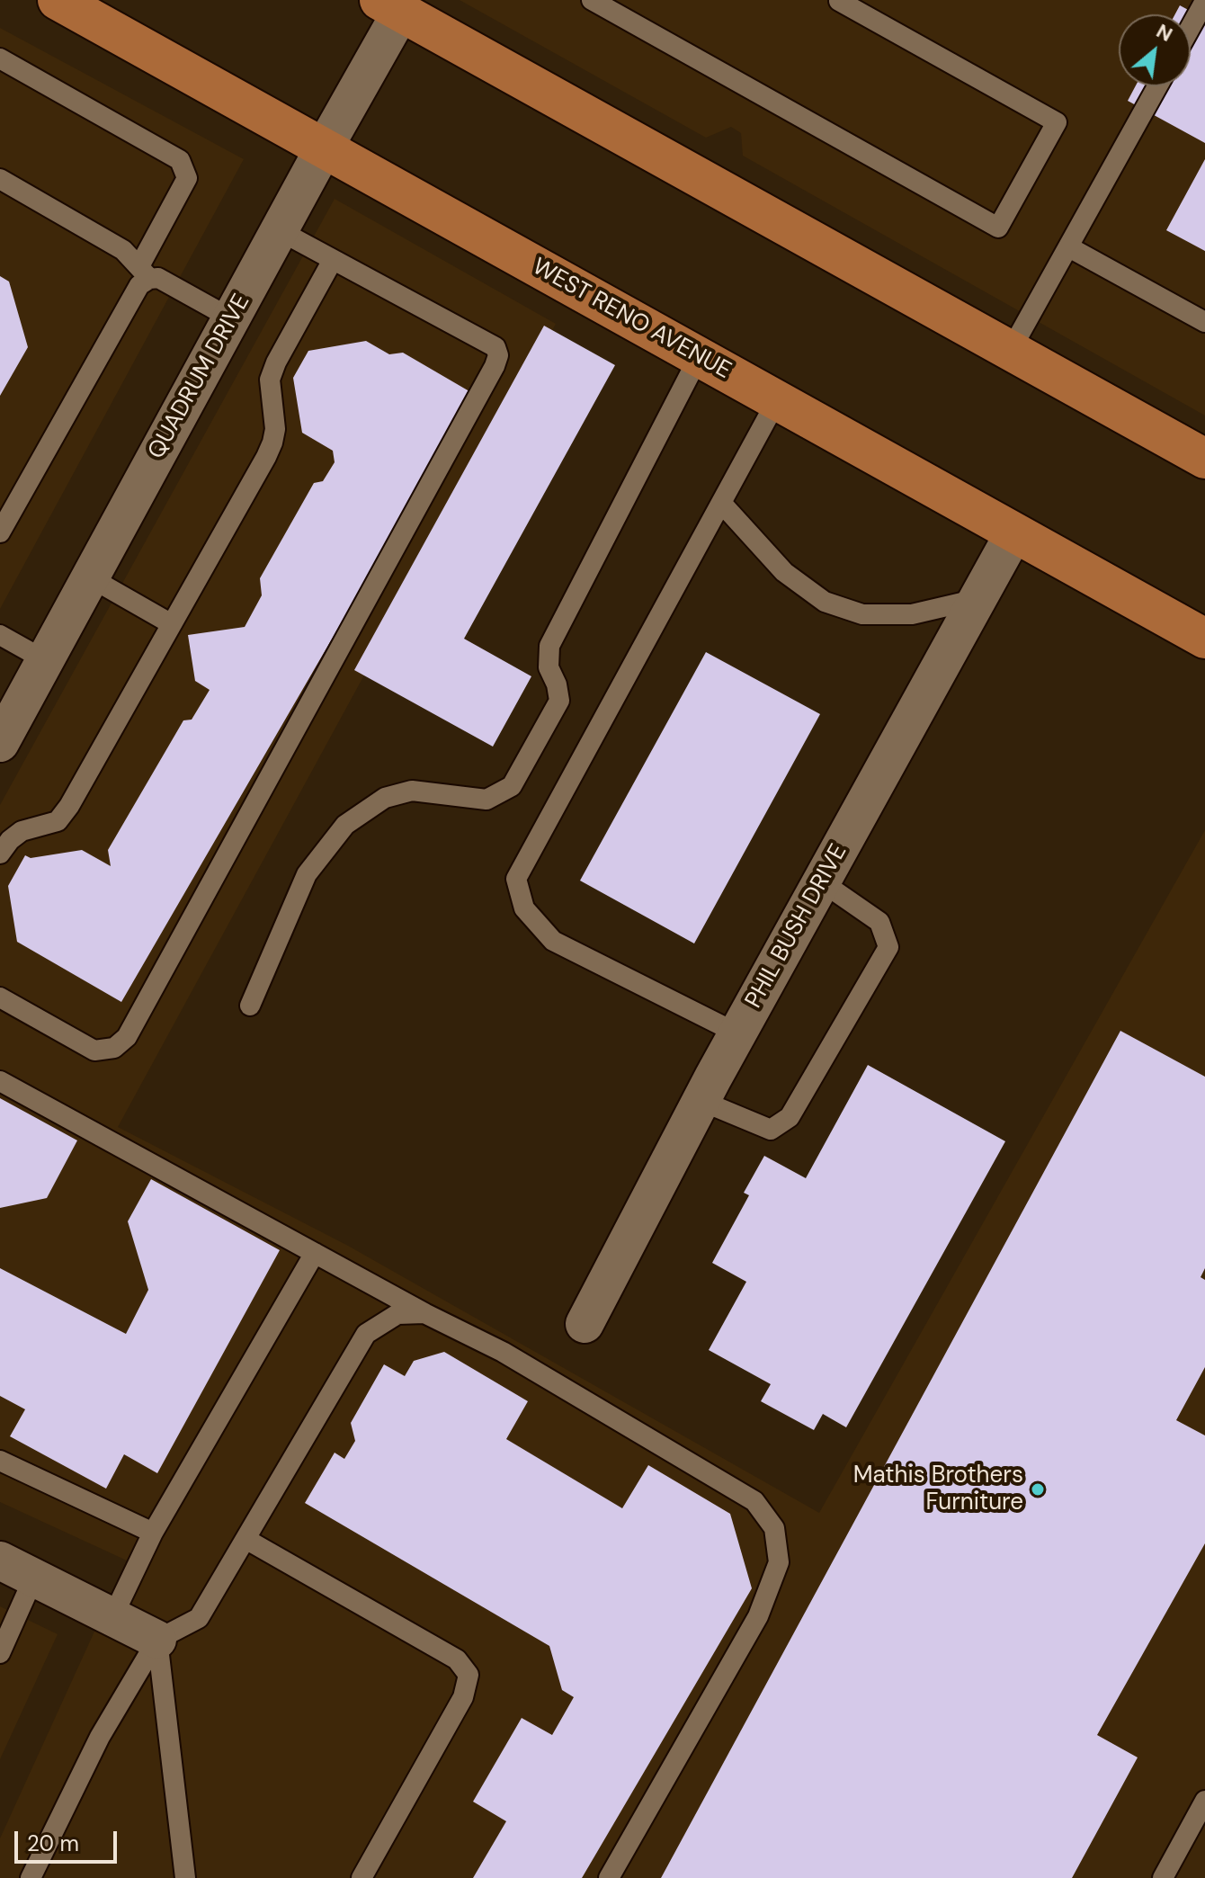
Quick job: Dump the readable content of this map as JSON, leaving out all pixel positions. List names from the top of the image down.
{
  "streets": {
    "main road": ["WEST RENO AVENUE"],
    "street": ["QUADRUM DRIVE", "PHIL BUSH DRIVE"]
  },
  "crossings": [
    ["WEST RENO AVENUE", "QUADRUM DRIVE"],
    ["WEST RENO AVENUE", "PHIL BUSH DRIVE"]
  ],
  "places": ["Mathis Brothers Furniture"],
  "scale_bar": "20 m",
  "north": "top right"
}
